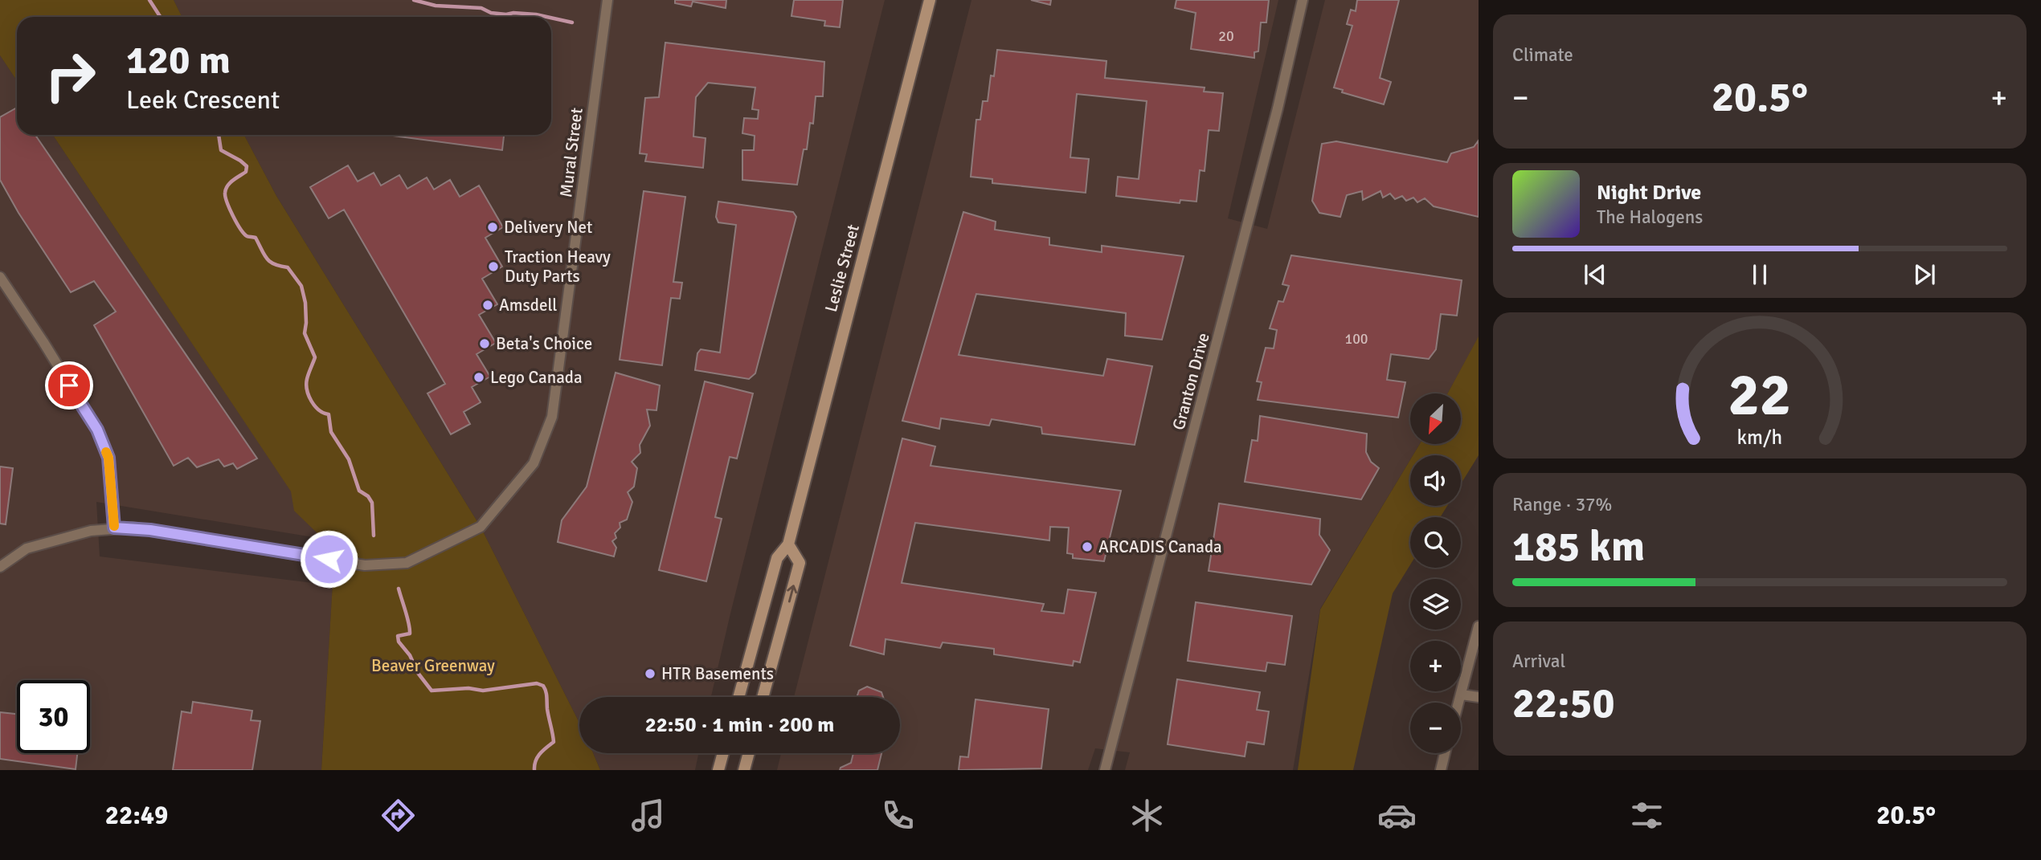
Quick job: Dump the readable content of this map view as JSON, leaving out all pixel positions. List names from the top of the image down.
{
  "streets": {
    "main road": ["Leslie Street"],
    "street": ["Mural Street", "Granton Drive"]
  },
  "parks": ["Beaver Greenway"],
  "places": [
    "Delivery Net",
    "Traction Heavy Duty Parts",
    "Amsdell",
    "Beta's Choice",
    "Lego Canada",
    "ARCADIS Canada",
    "HTR Basements"
  ],
  "house_numbers": ["20", "100"],
  "north": "bottom left",
  "page": {
    "tile": [
      "Climate",
      ["Range · 37%", "185 km"],
      ["Arrival", "22:50"]
    ],
    "turn": ["120 m", "Leek Crescent"],
    "heat": ["−", "20.5°", "+"],
    "song": ["Night Drive", "The Halogens"],
    "map_buttons": ["+", "−"],
    "limit": "30",
    "trip": "22:50 · 1 min · 200 m",
    "tabs": ["22:49", "20.5°"],
    "gauge": ["22", "km/h"]
  }
}
